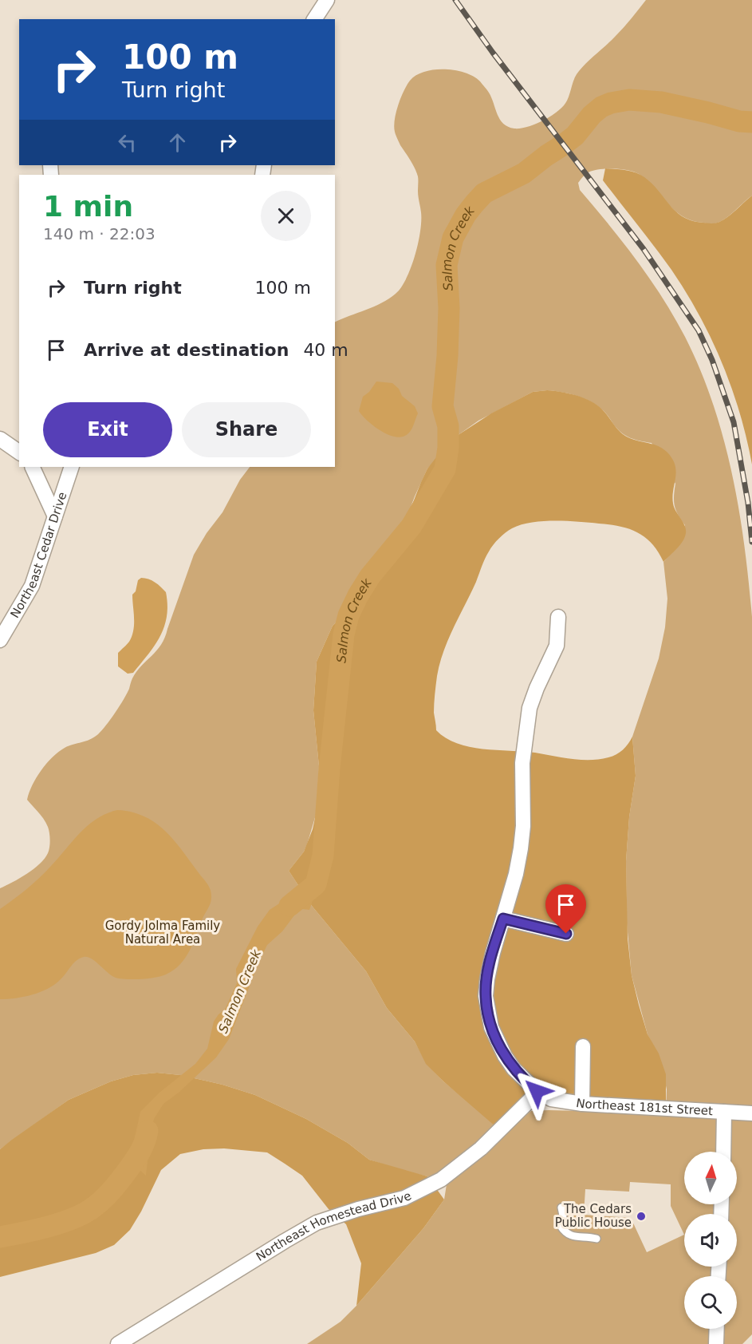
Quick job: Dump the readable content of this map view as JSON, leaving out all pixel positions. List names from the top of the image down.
{
  "streets": {
    "street": ["Northeast Cedar Drive", "Northeast 181st Street", "Northeast Homestead Drive"]
  },
  "crossings": [
    ["Northeast 181st Street", "Northeast Homestead Drive"]
  ],
  "water": ["Salmon Creek"],
  "parks": ["Gordy Jolma Family Natural Area"],
  "places": ["The Cedars Public House"],
  "north": "top",
  "page": {
    "turn": ["100 m", "Turn right"],
    "heading": ["1 min", "140 m · 22:03"],
    "list": [
      {
        "name": "Turn right",
        "value": "100 m"
      },
      {
        "name": "Arrive at destination",
        "value": "40 m"
      }
    ],
    "buttons": ["Exit", "Share"]
  }
}
